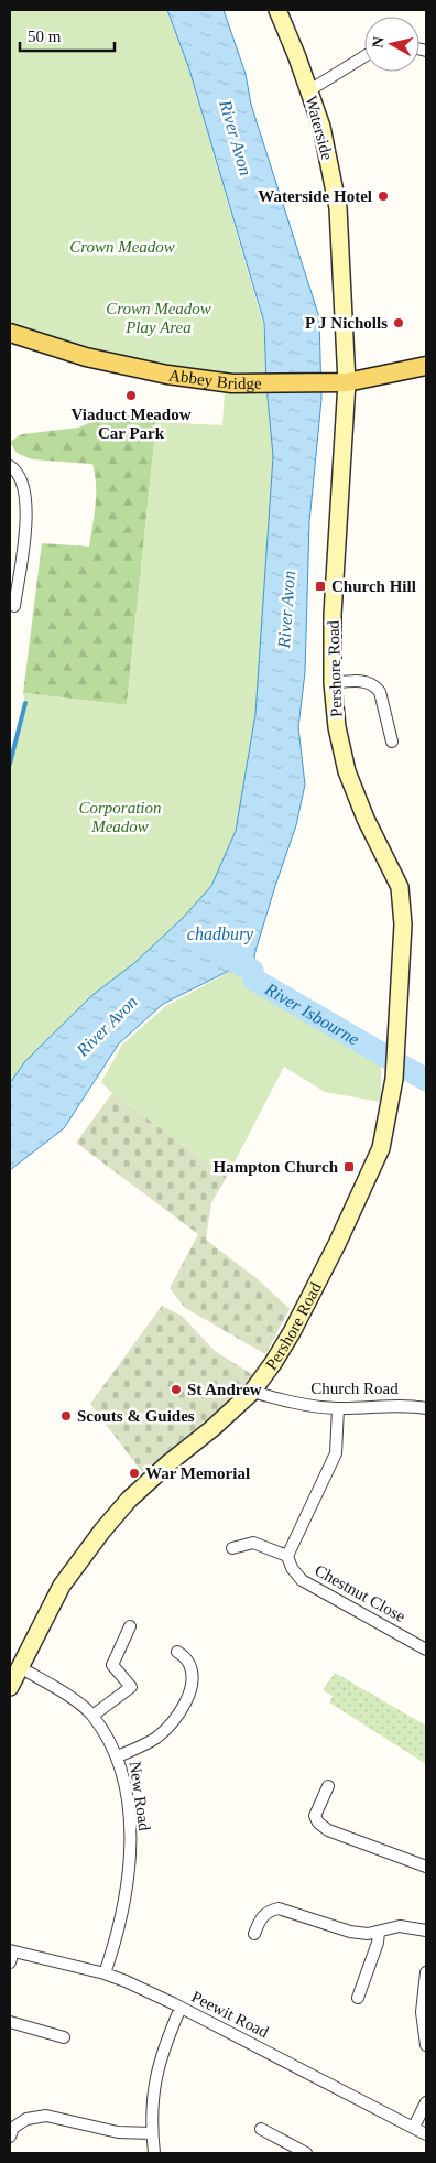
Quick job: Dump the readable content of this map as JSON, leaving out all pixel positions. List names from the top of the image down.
{
  "streets": {
    "main road": ["Waterside", "Abbey Bridge", "Pershore Road"],
    "street": [
      "Church Road",
      "Chestnut Close",
      "New Road",
      "Peewit Road"
    ]
  },
  "crossings": [
    ["Waterside", "Abbey Bridge"],
    ["Waterside", "Pershore Road"],
    ["Abbey Bridge", "Pershore Road"],
    ["Pershore Road", "Church Road"],
    ["Pershore Road", "New Road"],
    ["New Road", "Peewit Road"]
  ],
  "water": ["River Avon", "chadbury", "River Isbourne"],
  "parks": ["Crown Meadow", "Crown Meadow Play Area", "Corporation Meadow"],
  "places": {
    "other": [
      "Waterside Hotel",
      "P J Nicholls",
      "Viaduct Meadow Car Park",
      "St Andrew",
      "Scouts & Guides",
      "War Memorial"
    ],
    "transit": ["Church Hill", "Hampton Church"]
  },
  "scale_bar": "50 m",
  "north": "left"
}
